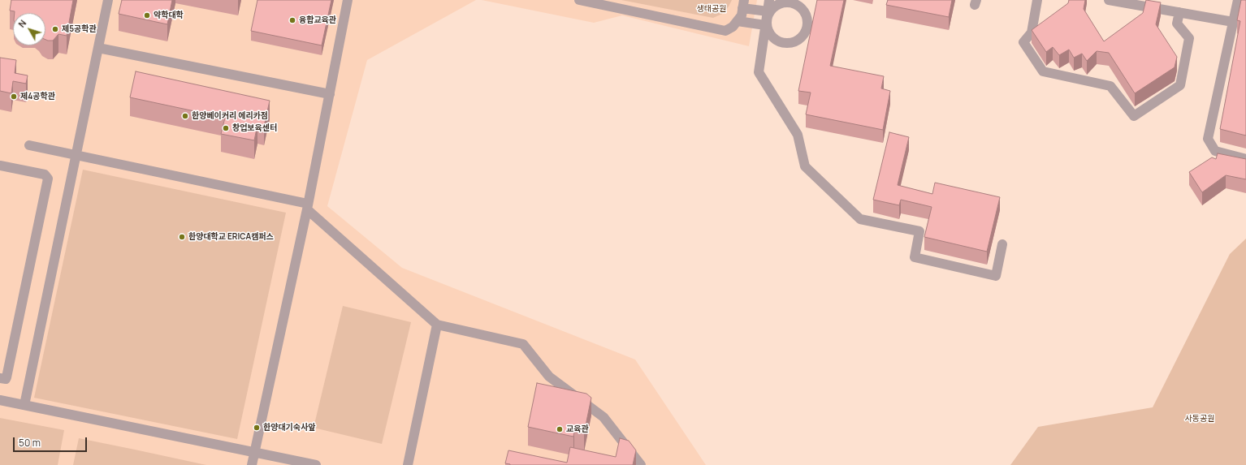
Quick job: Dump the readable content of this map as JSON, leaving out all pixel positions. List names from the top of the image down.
{
  "parks": ["생태공원", "사동공원"],
  "places": [
    "약학대학",
    "융합교육관",
    "제5공학관",
    "제4공학관",
    "한양베이커리 에리카점",
    "창업보육센터",
    "한양대학교 ERICA캠퍼스",
    "한양대기숙사앞",
    "교육관"
  ],
  "scale_bar": "50 m",
  "north": "top left"
}
